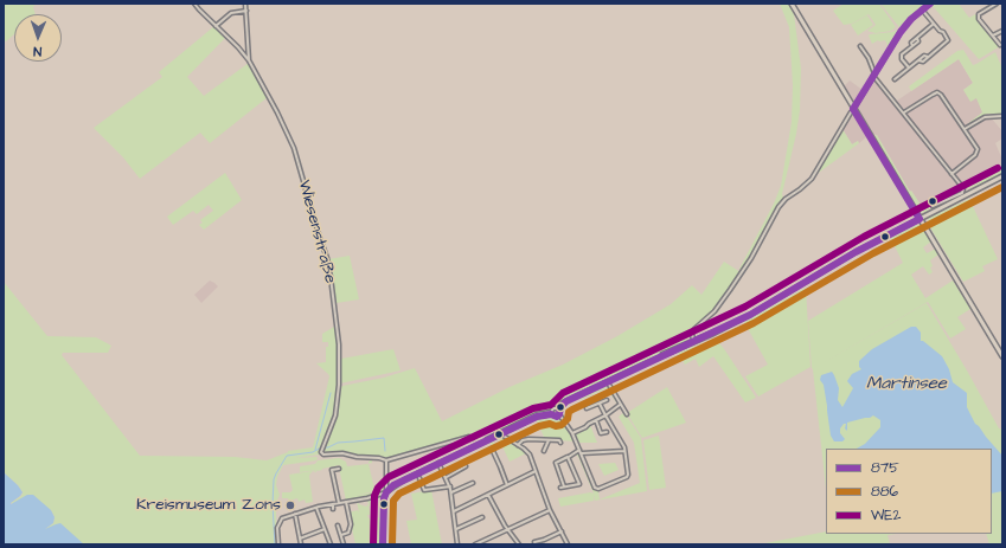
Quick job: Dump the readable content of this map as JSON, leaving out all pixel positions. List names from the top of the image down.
{
  "streets": {
    "street": ["Wiesenstraße"]
  },
  "water": ["Martinsee"],
  "places": ["Kreismuseum Zons"],
  "lines": ["transit line 875", "transit line WE2", "transit line 886"],
  "legend": ["875", "886", "WE2"],
  "north": "bottom"
}
